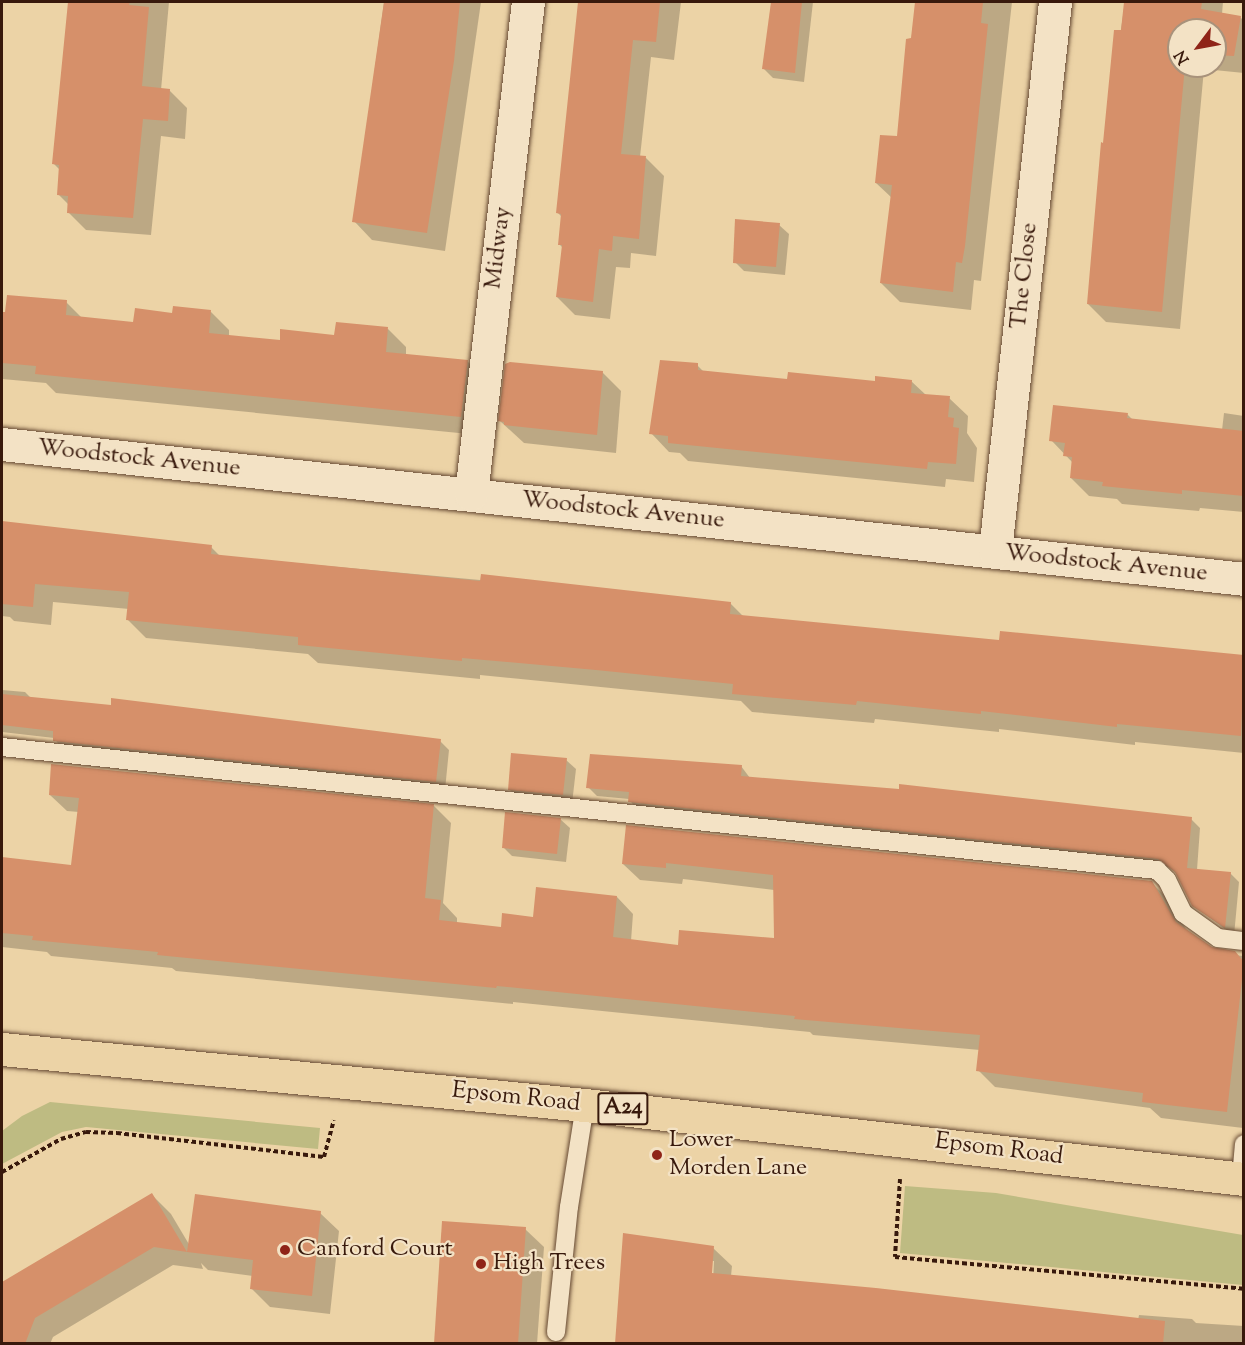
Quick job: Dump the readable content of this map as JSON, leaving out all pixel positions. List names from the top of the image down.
{
  "streets": {
    "highway": ["Epsom Road", "A24"],
    "street": ["Midway", "The Close", "Woodstock Avenue"]
  },
  "crossings": [
    ["Midway", "Woodstock Avenue"],
    ["The Close", "Woodstock Avenue"]
  ],
  "places": ["Lower Morden Lane", "Canford Court", "High Trees"],
  "north": "bottom left"
}
